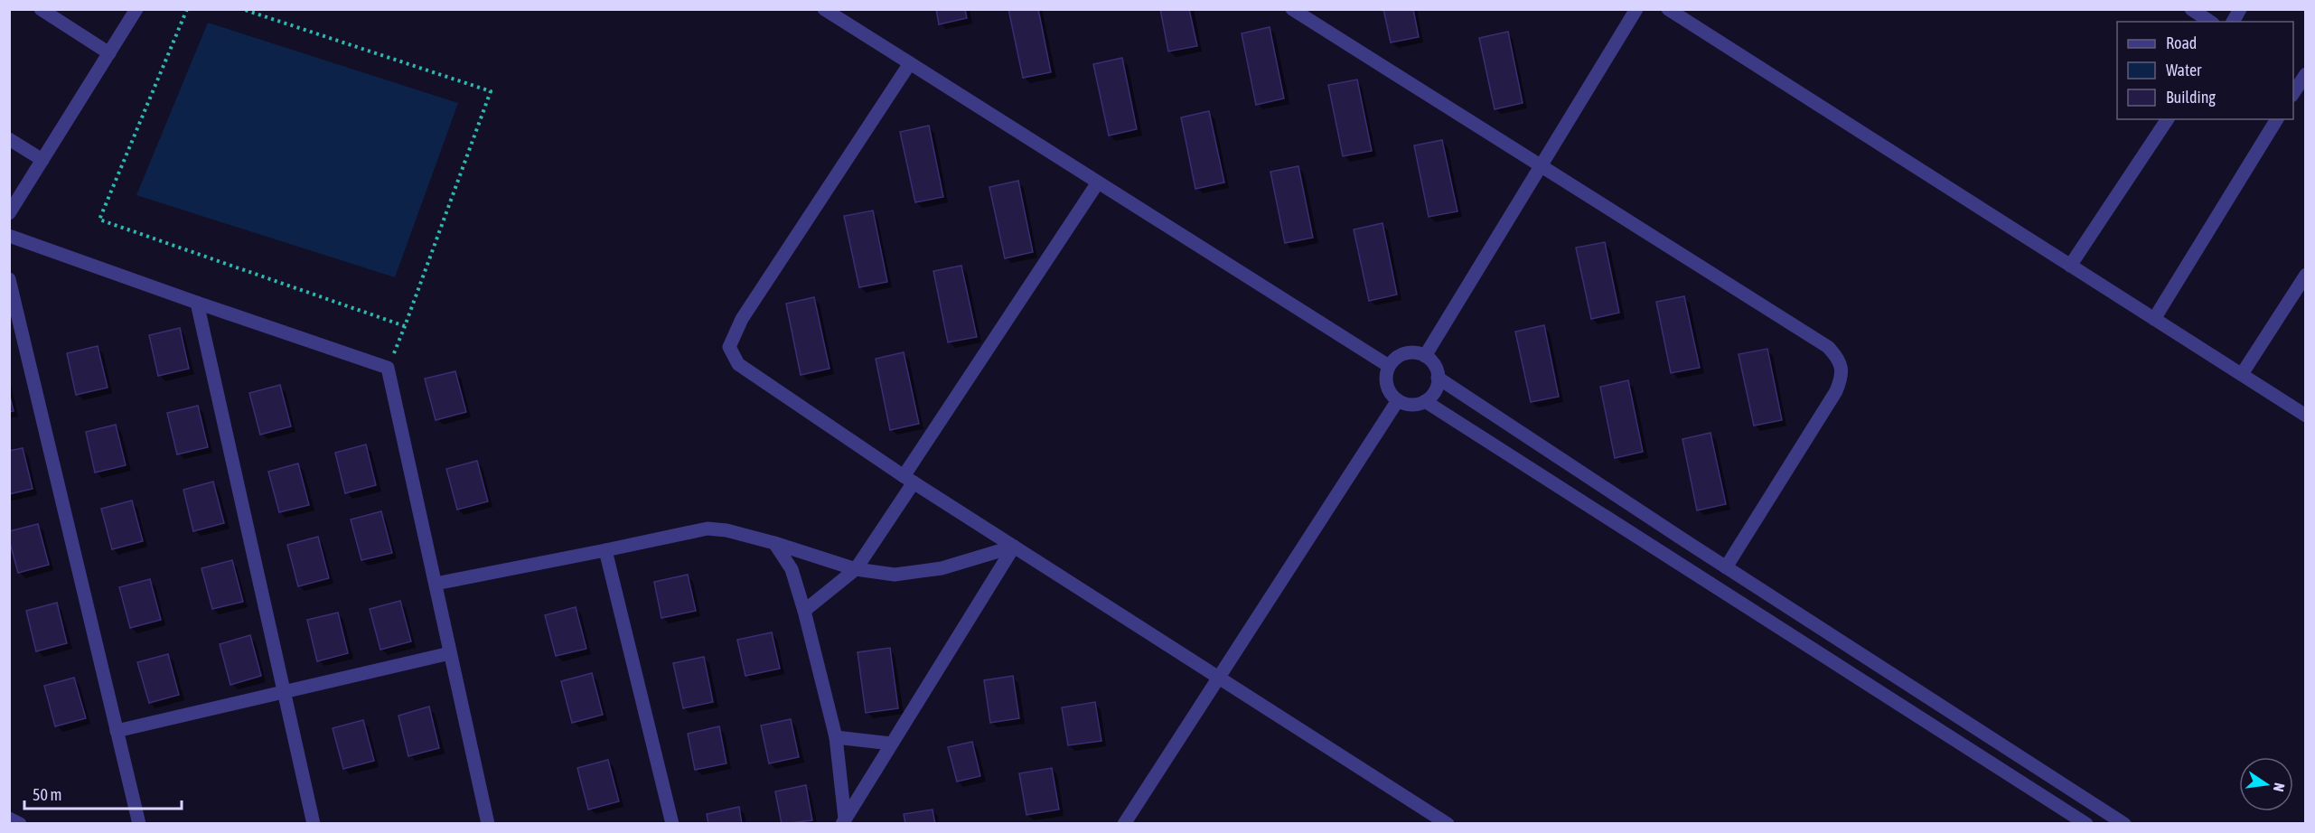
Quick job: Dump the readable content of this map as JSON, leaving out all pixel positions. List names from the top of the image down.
{
  "legend": ["Road", "Water", "Building"],
  "scale_bar": "50 m",
  "north": "right"
}
